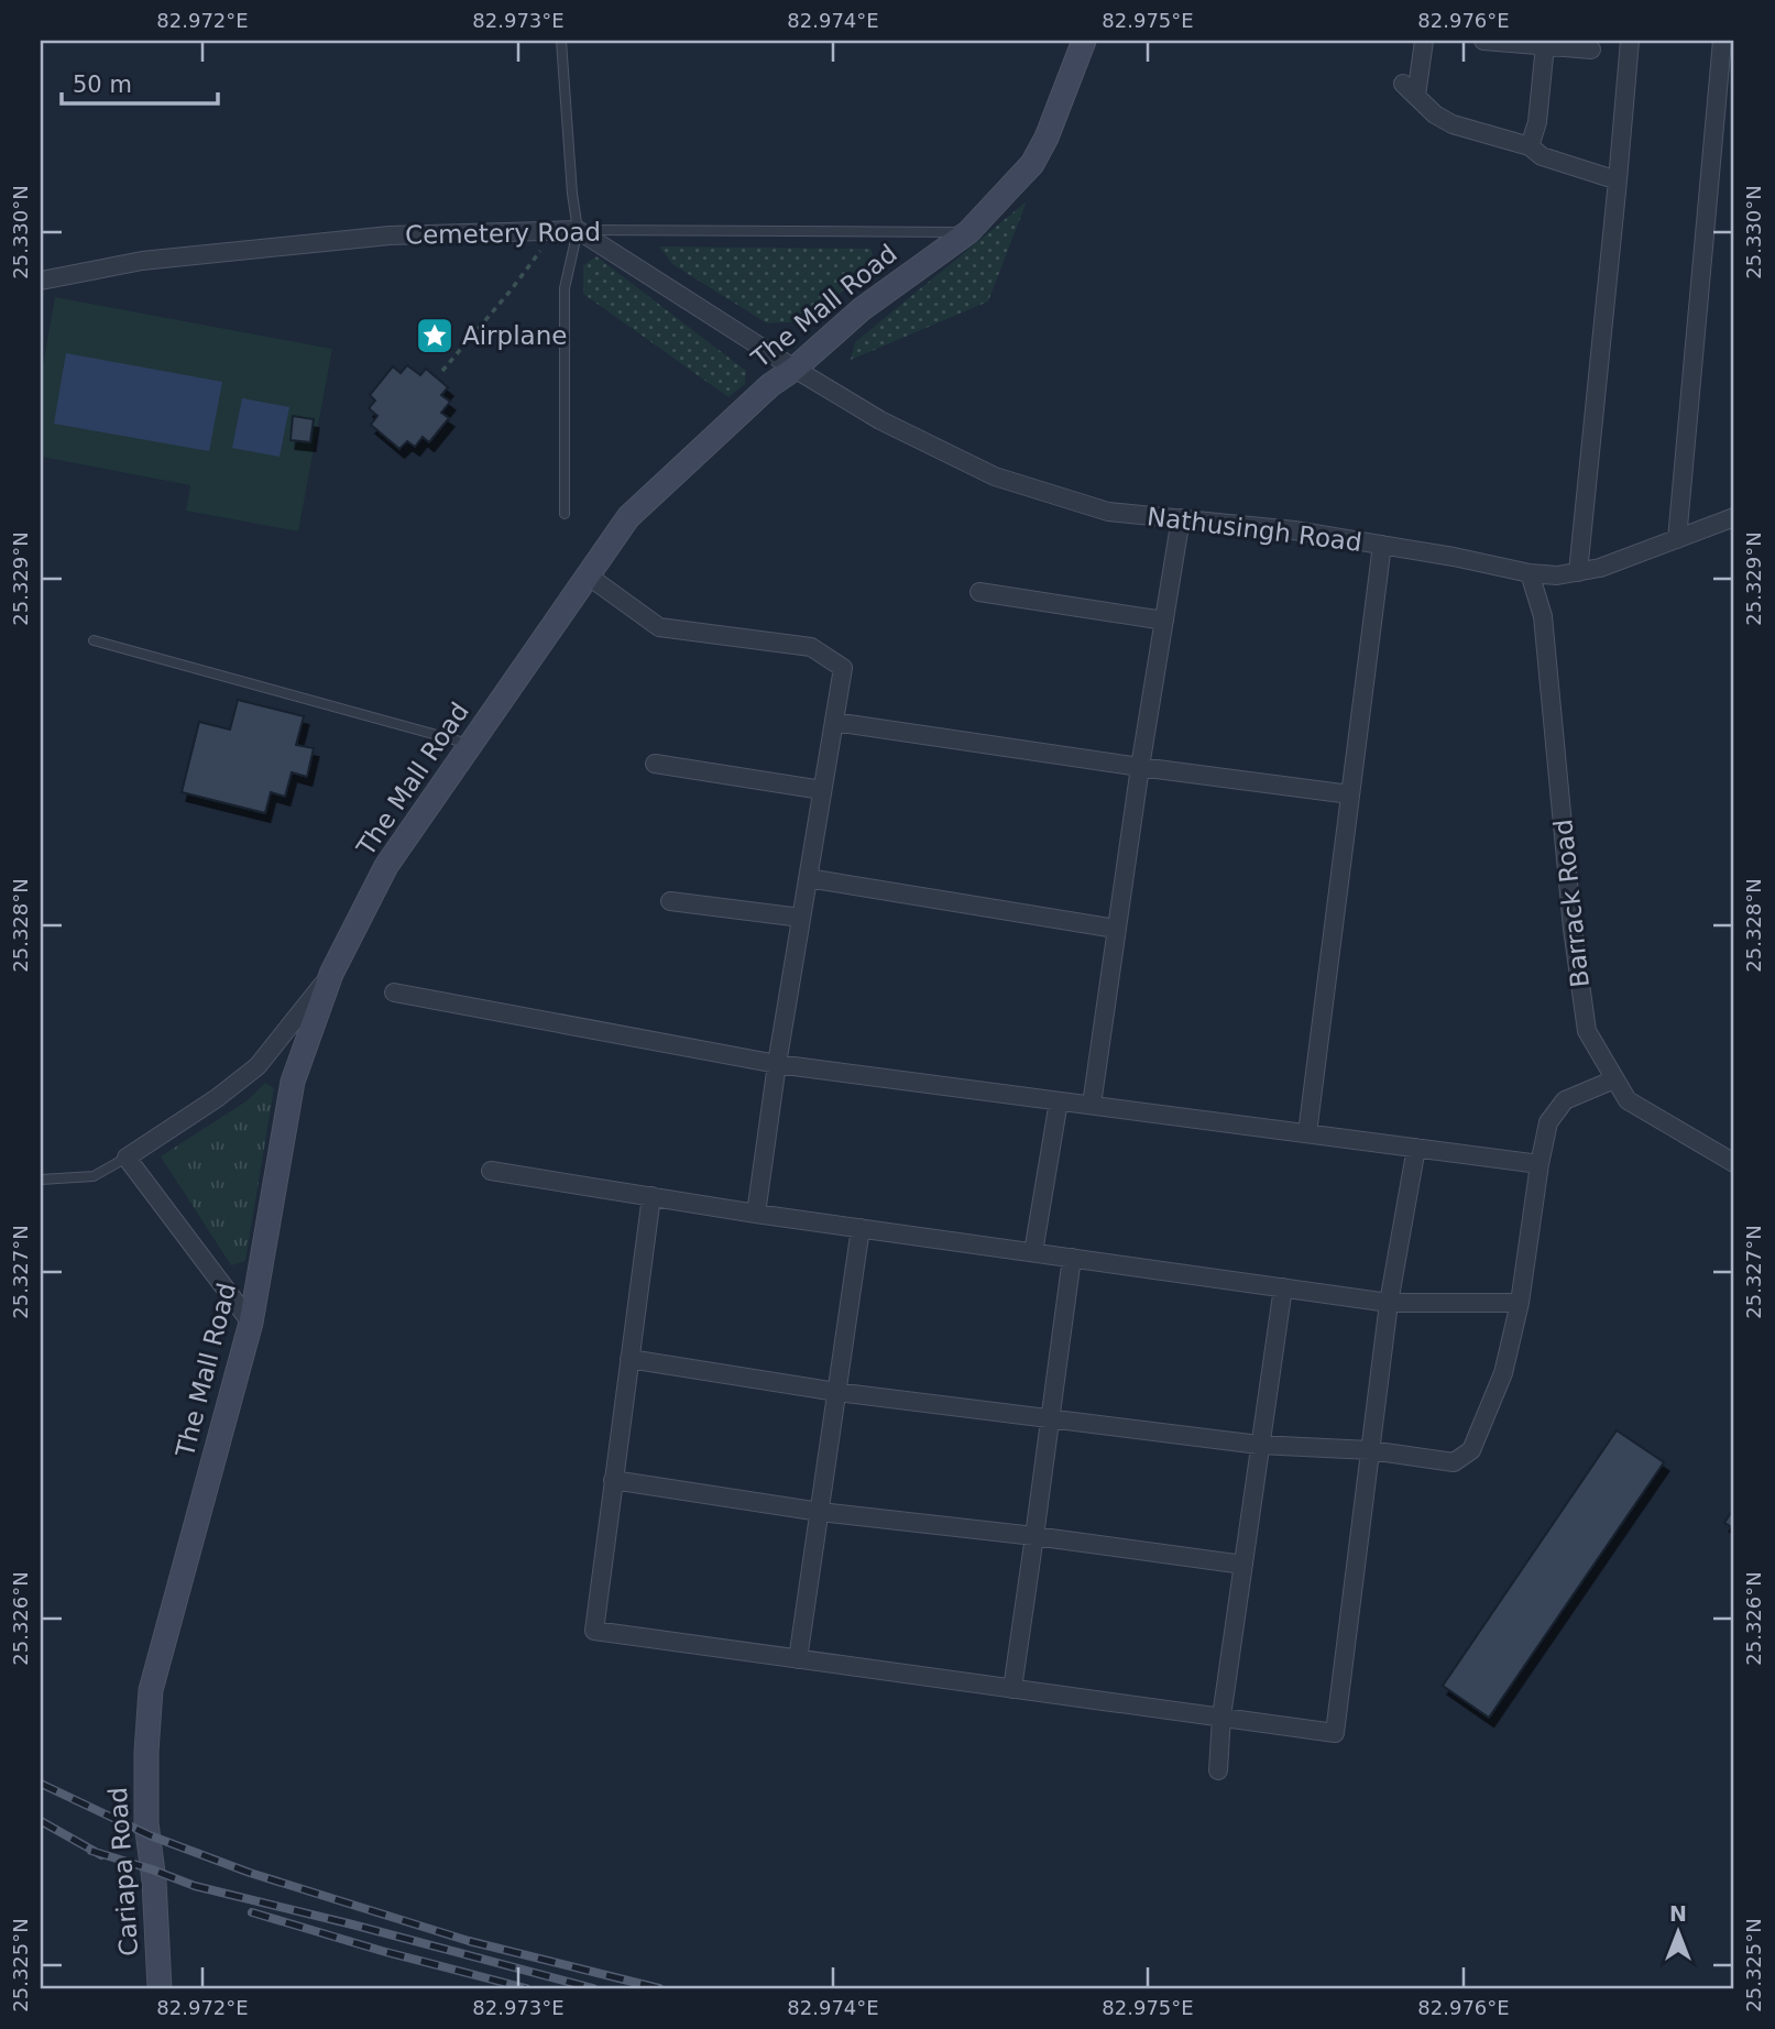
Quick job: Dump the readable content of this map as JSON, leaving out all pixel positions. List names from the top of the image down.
{
  "streets": {
    "street": [
      "Cemetery Road",
      "The Mall Road",
      "Nathusingh Road",
      "Barrack Road",
      "Cariapa Road"
    ]
  },
  "crossings": [
    ["Cemetery Road", "The Mall Road"],
    ["Cemetery Road", "Nathusingh Road"],
    ["The Mall Road", "Nathusingh Road"],
    ["The Mall Road", "Cariapa Road"],
    ["Nathusingh Road", "Barrack Road"]
  ],
  "places": {
    "place": ["Airplane"]
  },
  "scale_bar": "50 m",
  "north": "top",
  "coordinates": [
    "82.972°E",
    "82.973°E",
    "82.974°E",
    "82.975°E",
    "82.976°E",
    "25.330°N",
    "25.329°N",
    "25.328°N",
    "25.327°N",
    "25.326°N",
    "25.325°N"
  ]
}
